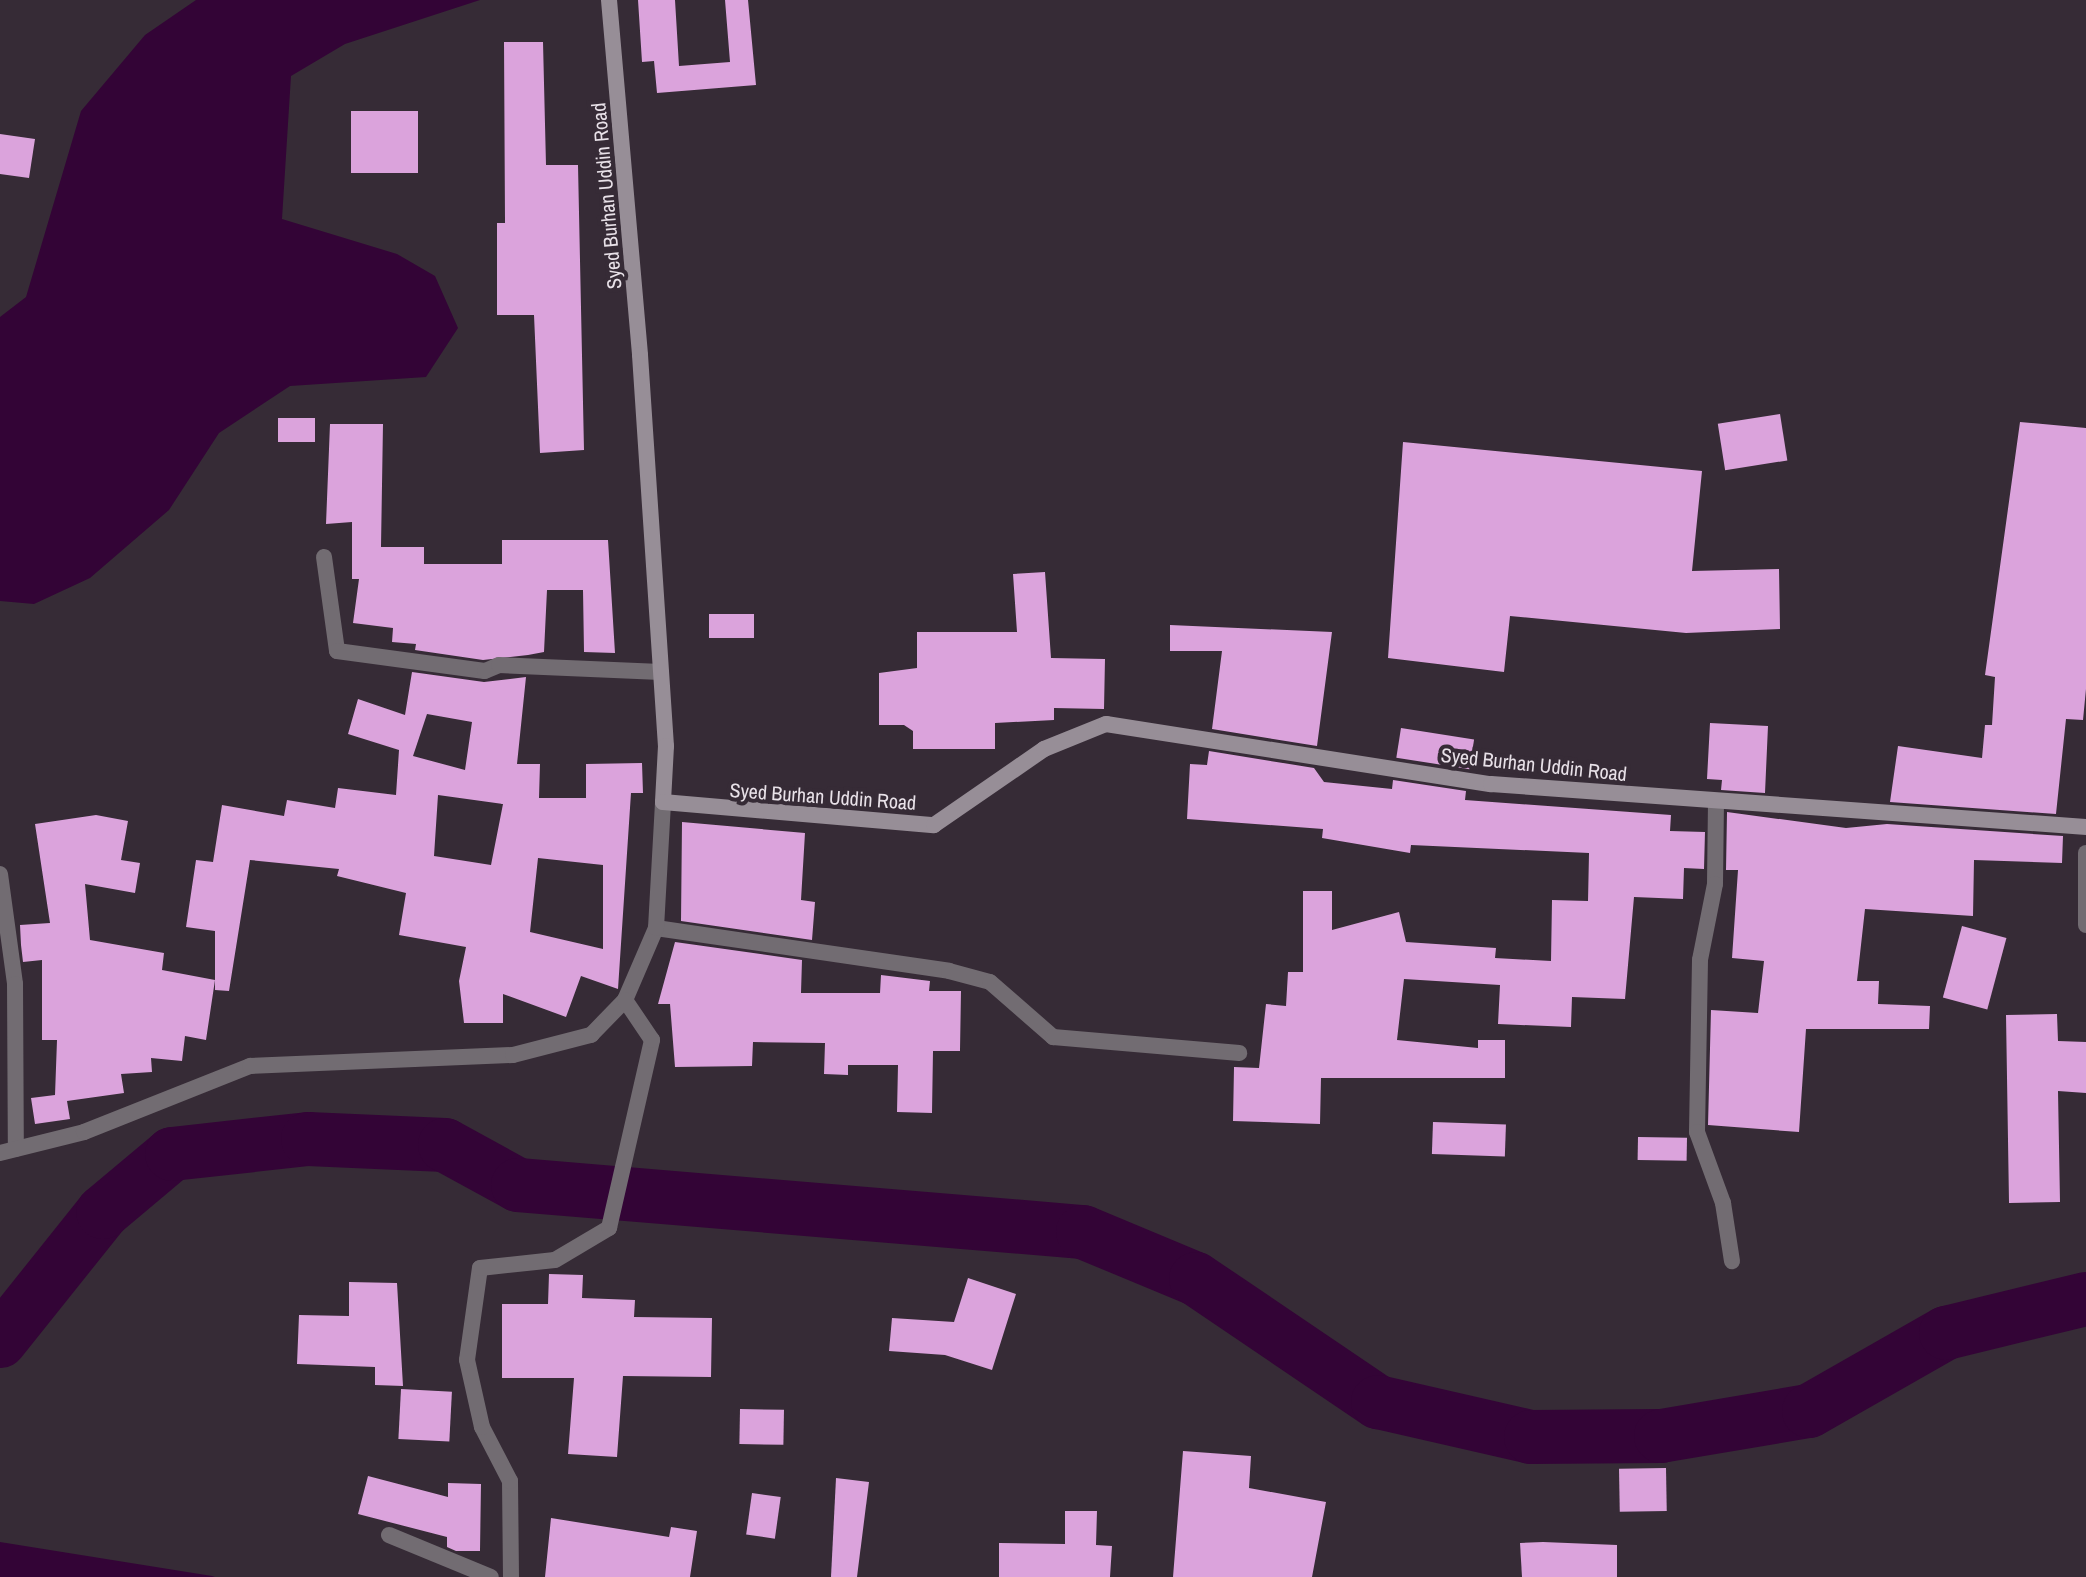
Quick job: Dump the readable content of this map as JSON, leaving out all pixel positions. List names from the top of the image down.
{
  "streets": {
    "street": ["Syed Burhan Uddin Road"]
  }
}
